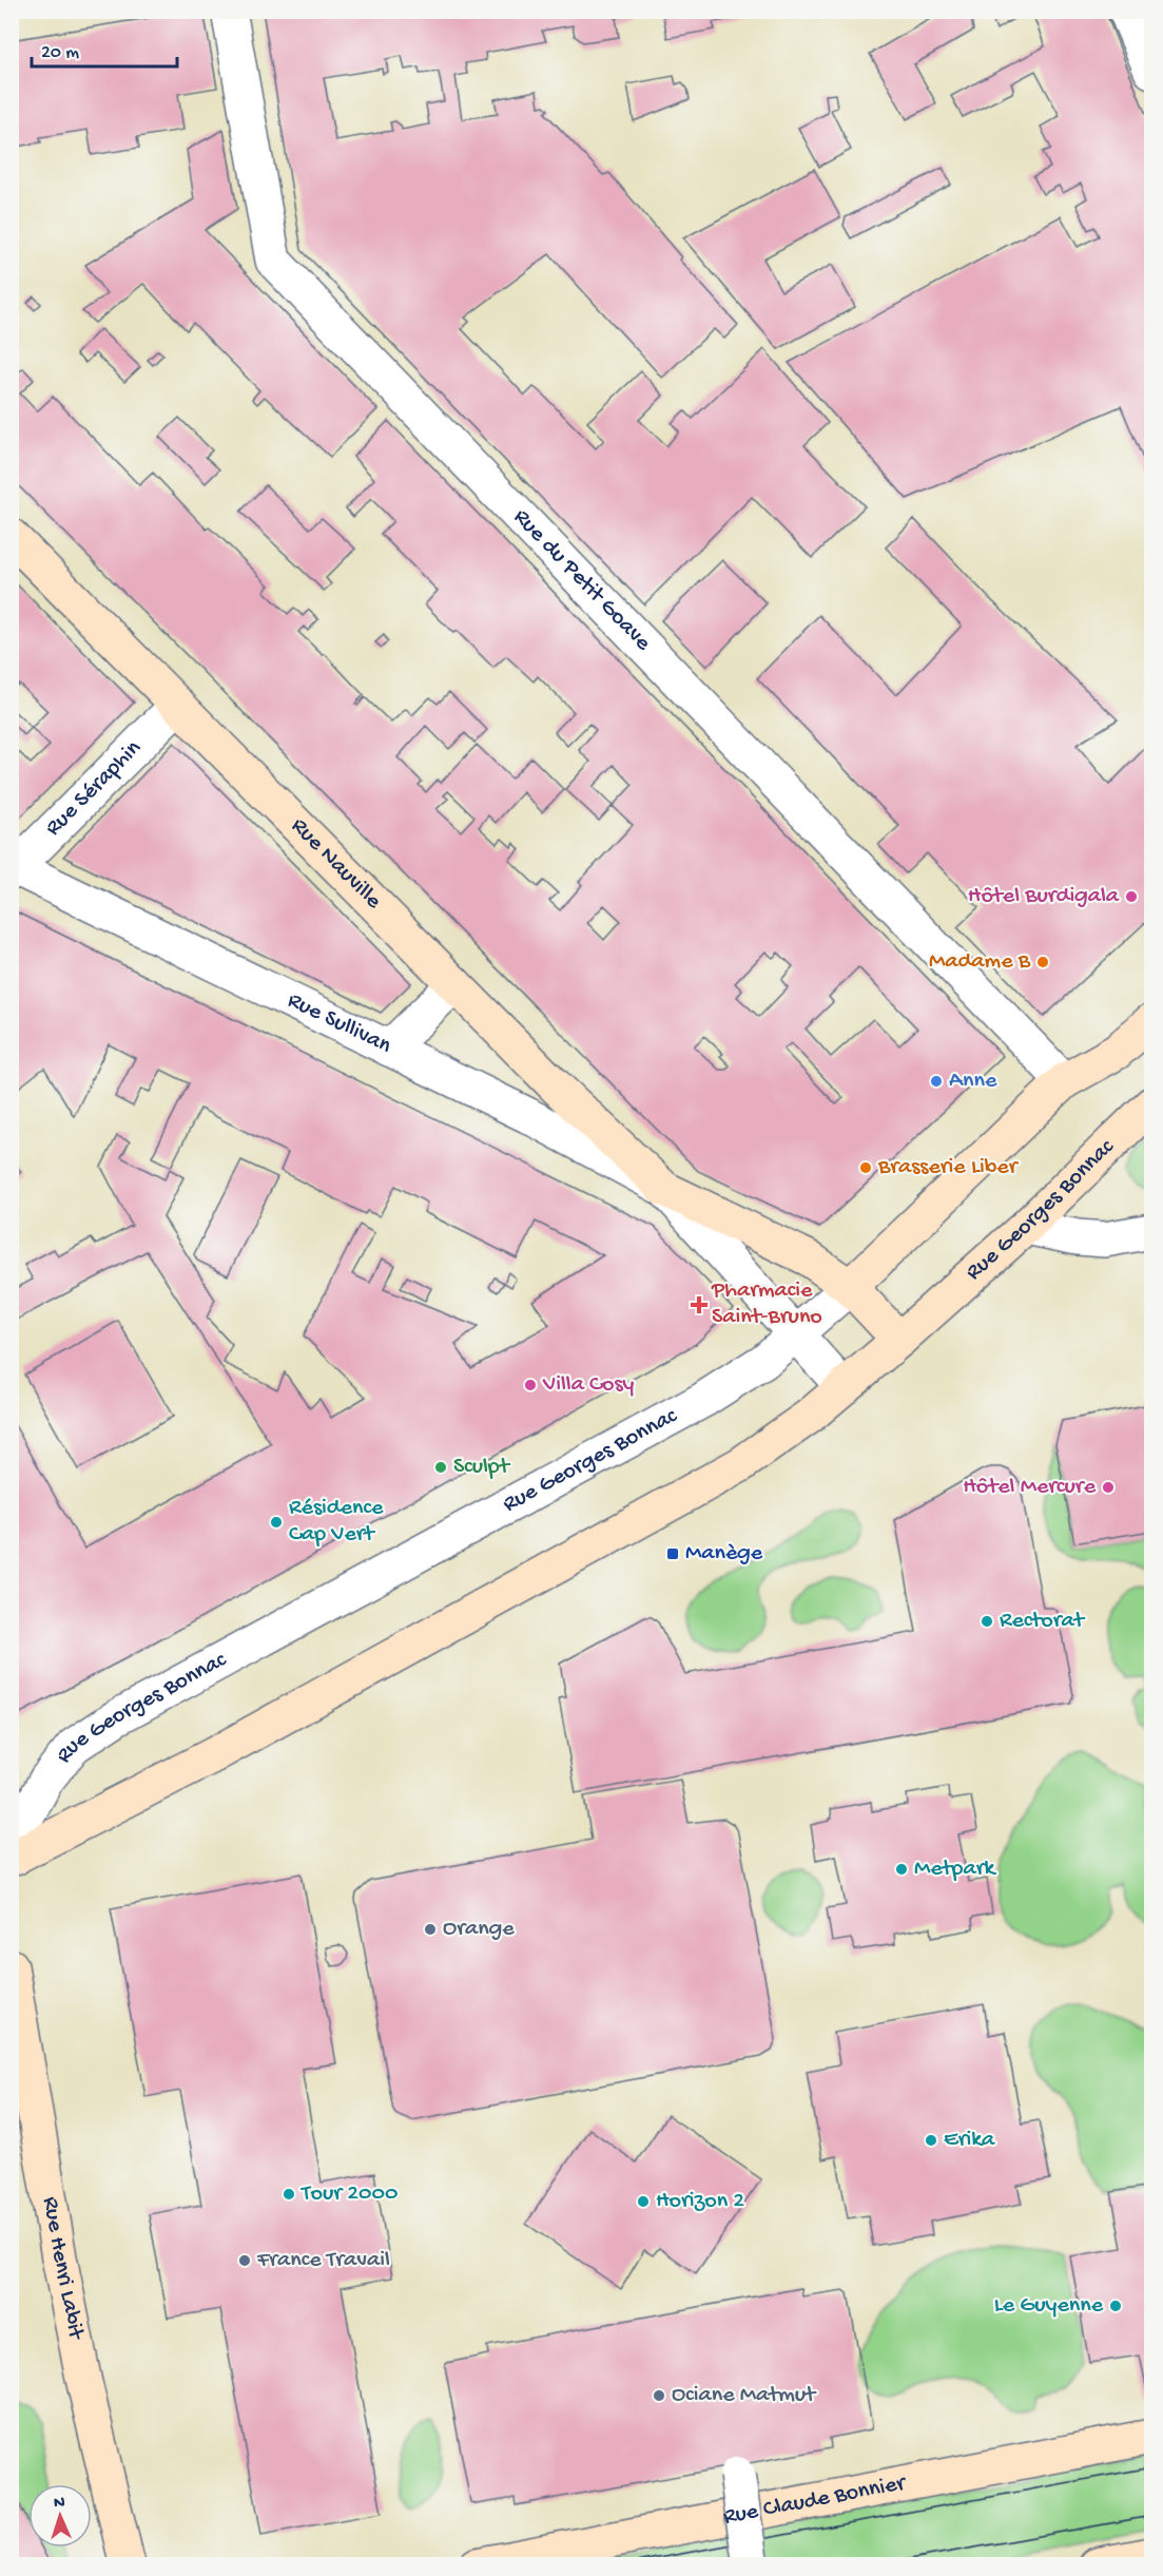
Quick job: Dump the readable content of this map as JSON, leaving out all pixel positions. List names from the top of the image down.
{
  "streets": {
    "street": [
      "Rue du Petit Goave",
      "Rue Séraphin",
      "Rue Nauville",
      "Rue Sullivan",
      "Rue Georges Bonnac",
      "Rue Henri Labit",
      "Rue Claude Bonnier"
    ]
  },
  "crossings": [
    ["Rue du Petit Goave", "Rue Georges Bonnac"],
    ["Rue Séraphin", "Rue Nauville"],
    ["Rue Séraphin", "Rue Sullivan"],
    ["Rue Nauville", "Rue Sullivan"],
    ["Rue Sullivan", "Rue Georges Bonnac"]
  ],
  "places": {
    "other": [
      "Hôtel Burdigala",
      "Madame B",
      "Anne",
      "Brasserie Liber",
      "Villa Cosy",
      "Sculpt",
      "Hôtel Mercure",
      "Résidence Cap Vert",
      "Rectorat",
      "Metpark",
      "Orange",
      "Erika",
      "Tour 2000",
      "Horizon 2",
      "France Travail",
      "Le Guyenne",
      "Ociane Matmut"
    ],
    "health": ["Pharmacie Saint-Bruno"],
    "transit": ["Manège"]
  },
  "scale_bar": "20 m",
  "north": "top"
}
